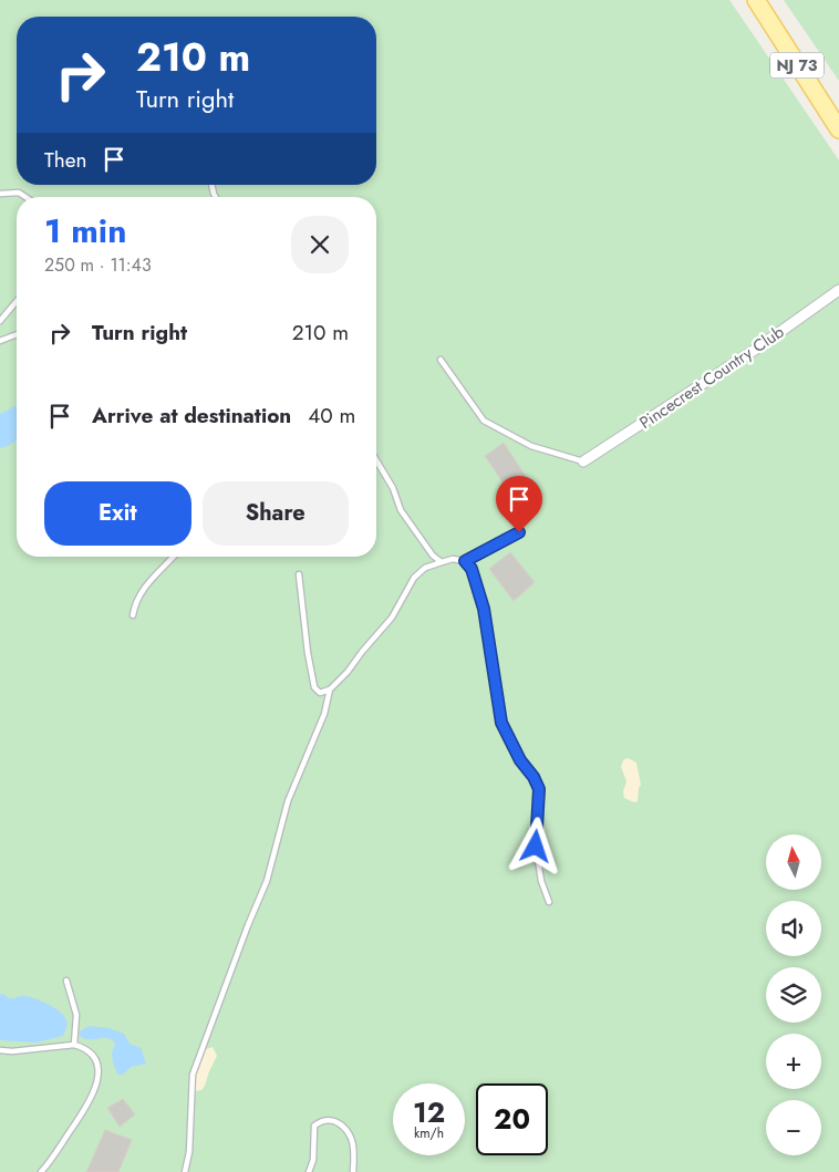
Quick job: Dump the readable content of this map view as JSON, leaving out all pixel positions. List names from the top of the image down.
{
  "streets": {
    "main road": ["NJ 73"],
    "street": ["Pincecrest Country Club"]
  },
  "north": "top",
  "page": {
    "turn": ["210 m", "Turn right"],
    "then": "Then",
    "heading": ["1 min", "250 m · 11:43"],
    "list": [
      {
        "name": "Turn right",
        "value": "210 m"
      },
      {
        "name": "Arrive at destination",
        "value": "40 m"
      }
    ],
    "buttons": ["Exit", "Share"],
    "map_buttons": ["+", "−"],
    "speed": "12 km/h",
    "limit": "20"
  }
}
